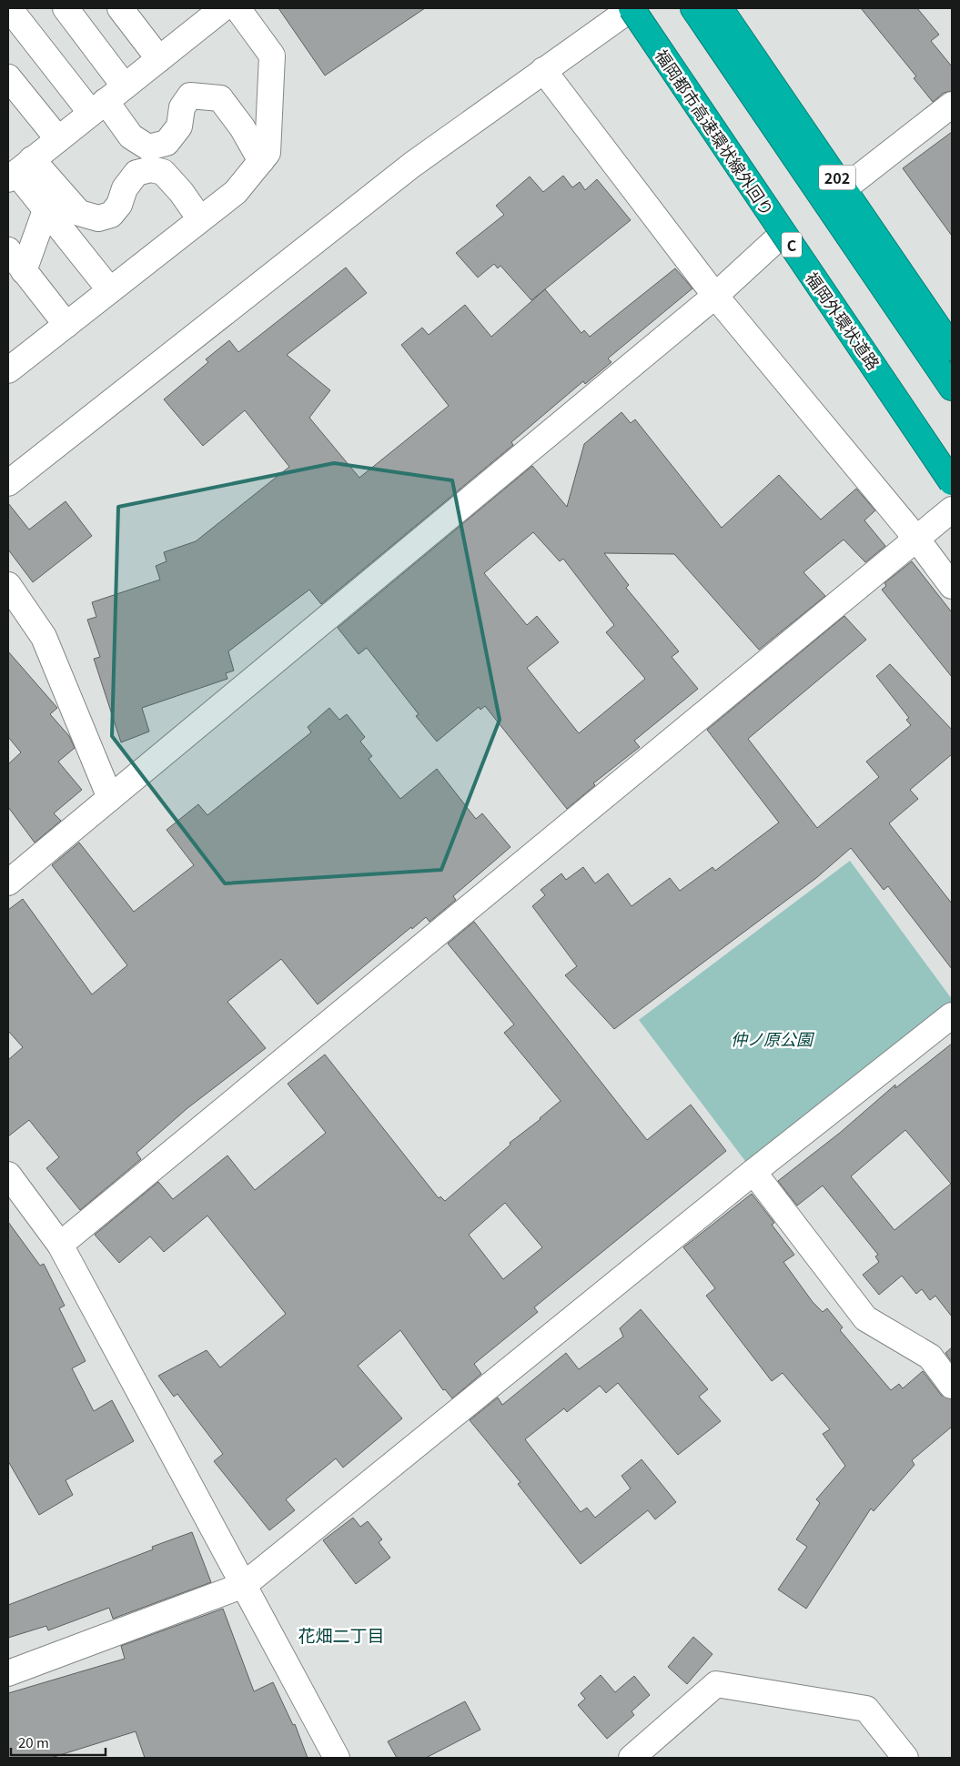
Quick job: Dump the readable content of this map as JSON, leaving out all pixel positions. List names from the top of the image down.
{
  "streets": {
    "highway": [
      "福岡都市高速環状線外回り",
      "202",
      "C",
      "福岡外環状道路"
    ]
  },
  "crossings": [
    ["福岡都市高速環状線外回り", "福岡外環状道路"]
  ],
  "districts": ["花畑二丁目"],
  "parks": ["仲ノ原公園"],
  "scale_bar": "20 m"
}
